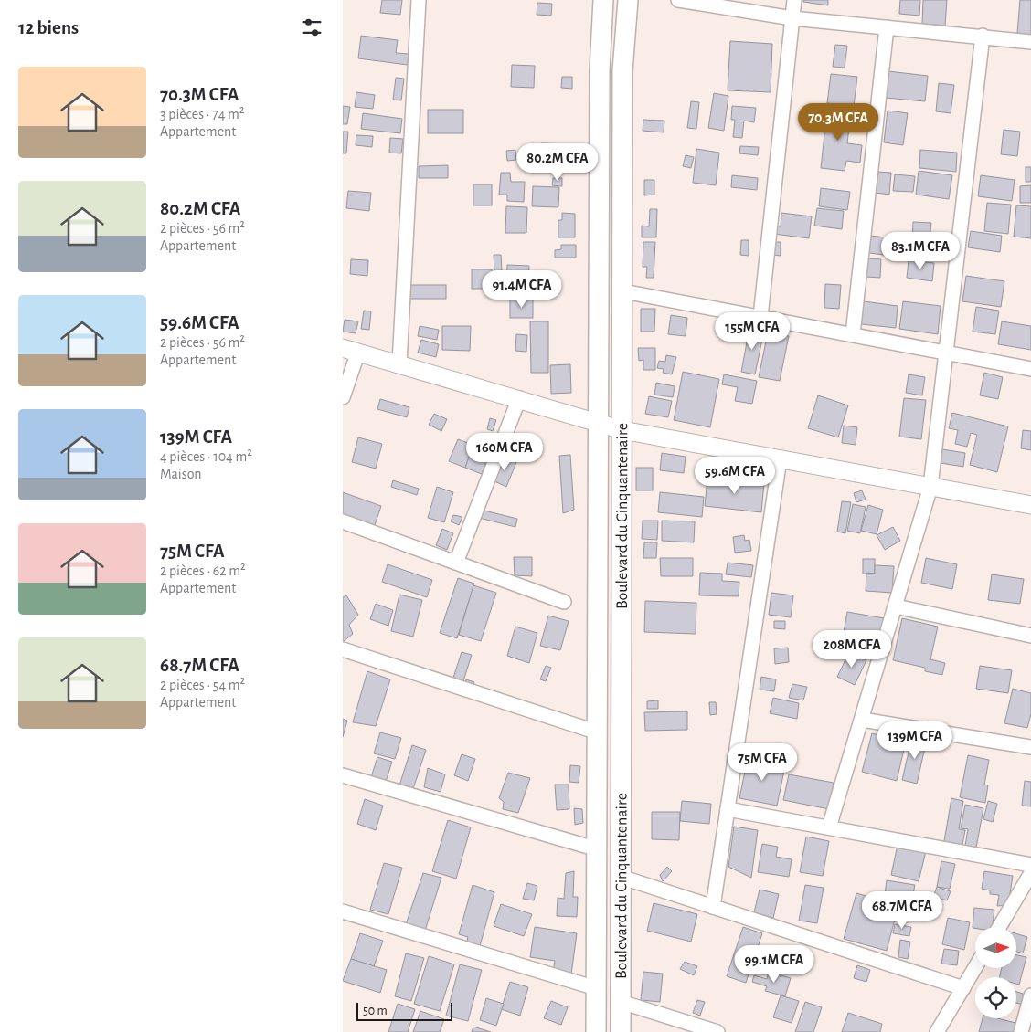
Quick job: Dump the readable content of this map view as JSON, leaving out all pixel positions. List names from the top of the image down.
{
  "streets": {
    "main road": ["Boulevard du Cinquantenaire"]
  },
  "scale_bar": "50 m",
  "north": "right",
  "page": {
    "heading": "12 biens",
    "list": [
      {
        "name": "70.3M CFA",
        "note": "3 pièces · 74 m² · Appartement"
      },
      {
        "name": "80.2M CFA",
        "note": "2 pièces · 56 m² · Appartement"
      },
      {
        "name": "59.6M CFA",
        "note": "2 pièces · 56 m² · Appartement"
      },
      {
        "name": "139M CFA",
        "note": "4 pièces · 104 m² · Maison"
      },
      {
        "name": "75M CFA",
        "note": "2 pièces · 62 m² · Appartement"
      },
      {
        "name": "68.7M CFA",
        "note": "2 pièces · 54 m² · Appartement"
      }
    ],
    "price": [
      "70.3M CFA",
      "80.2M CFA",
      "83.1M CFA",
      "91.4M CFA",
      "155M CFA",
      "160M CFA",
      "59.6M CFA",
      "208M CFA",
      "139M CFA",
      "75M CFA",
      "68.7M CFA",
      "99.1M CFA"
    ],
    "scale": "50 m"
  }
}
